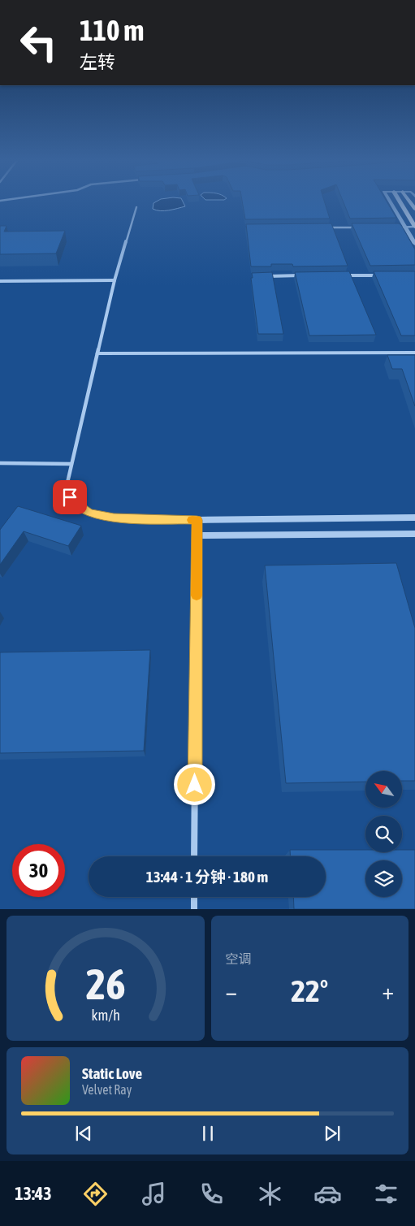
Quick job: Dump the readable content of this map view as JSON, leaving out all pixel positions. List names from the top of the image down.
{
  "north": "top left",
  "page": {
    "turn": ["110 m", "左转"],
    "limit": "30",
    "trip": "13:44 · 1 分钟 · 180 m",
    "tile": "空调",
    "heat": ["−", "22°", "+"],
    "song": ["Static Love", "Velvet Ray"],
    "tabs": "13:43",
    "gauge": ["26", "km/h"]
  }
}
